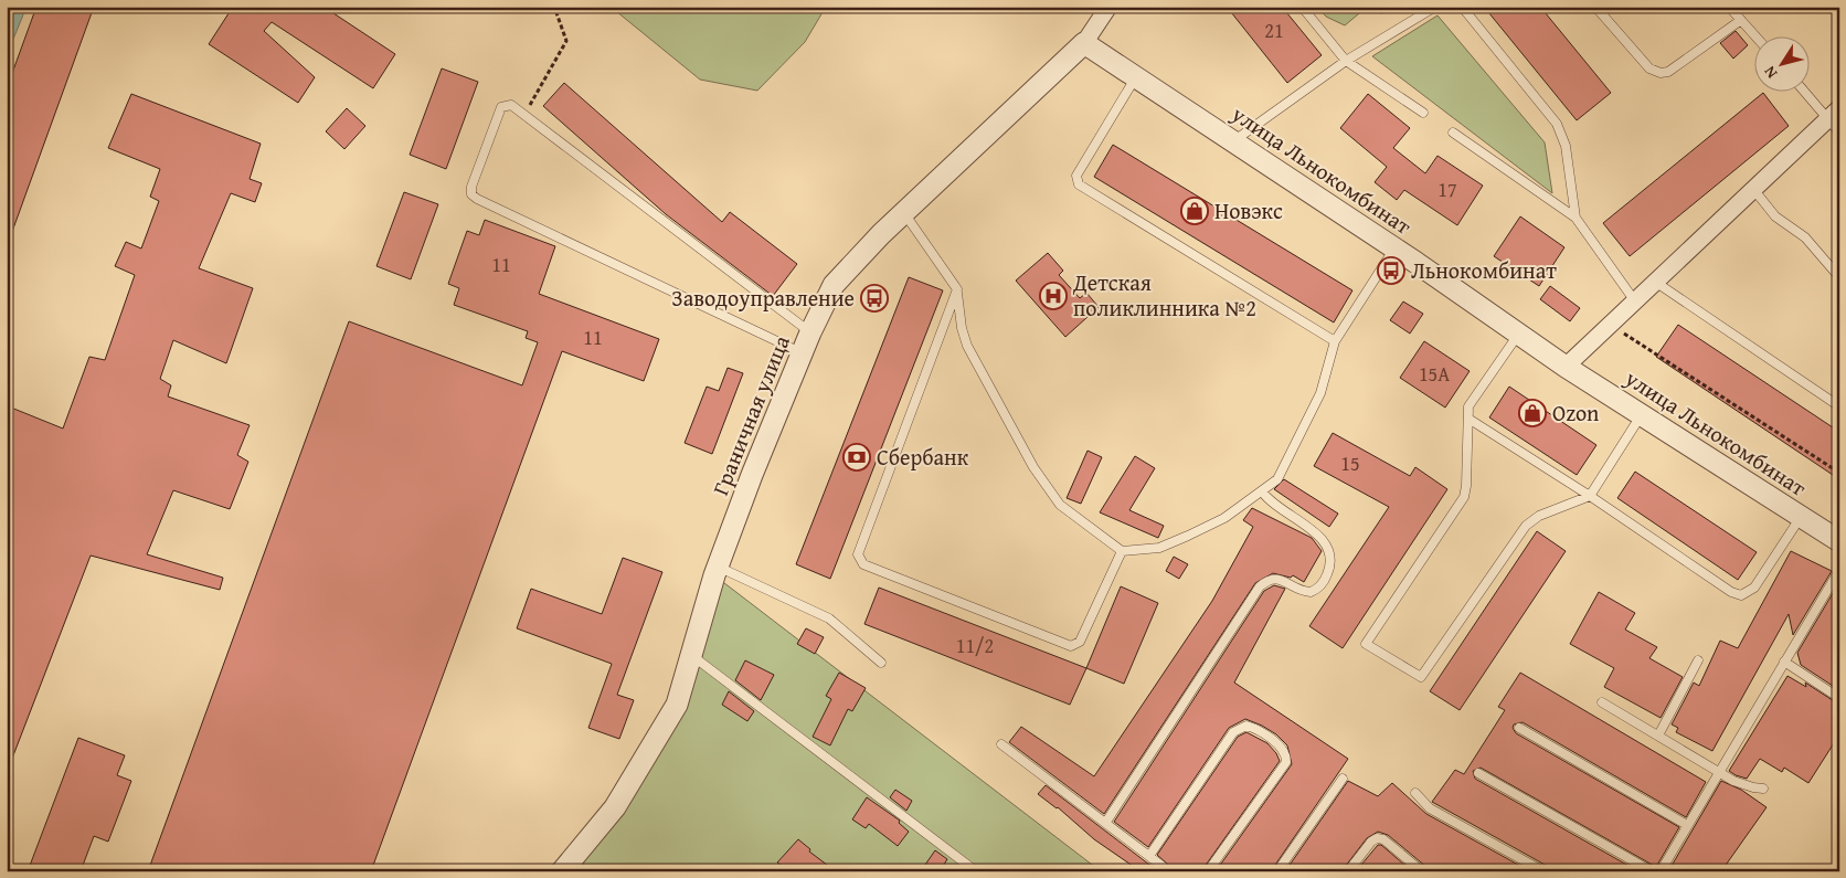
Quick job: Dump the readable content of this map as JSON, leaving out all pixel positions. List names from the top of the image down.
{
  "streets": {
    "street": ["улица Льнокомбинат", "Граничная улица"]
  },
  "crossings": [
    ["улица Льнокомбинат", "Граничная улица"]
  ],
  "places": {
    "shop": ["Новэкс", "Ozon"],
    "bus stop": ["Льнокомбинат", "Заводоуправление"],
    "hospital": ["Детская поликлинника №2"],
    "bank": ["Сбербанк"]
  },
  "house_numbers": [
    "21",
    "17",
    "11",
    "11",
    "15А",
    "15",
    "11/2"
  ],
  "north": "bottom left"
}
